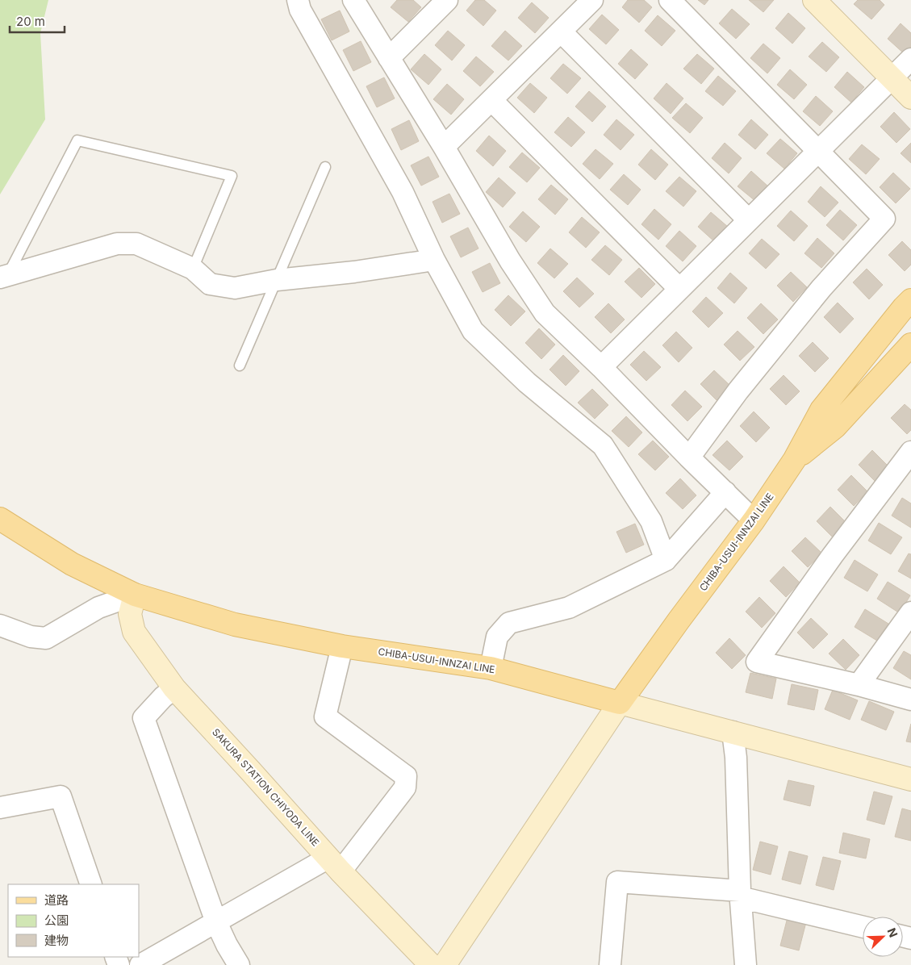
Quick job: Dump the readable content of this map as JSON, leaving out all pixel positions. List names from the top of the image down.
{
  "streets": {
    "main road": ["CHIBA-USUI-INNZAI LINE"],
    "street": ["SAKURA STATION CHIYODA LINE"]
  },
  "crossings": [
    ["CHIBA-USUI-INNZAI LINE", "SAKURA STATION CHIYODA LINE"]
  ],
  "legend": ["道路", "公園", "建物"],
  "scale_bar": "20 m",
  "north": "top right"
}
